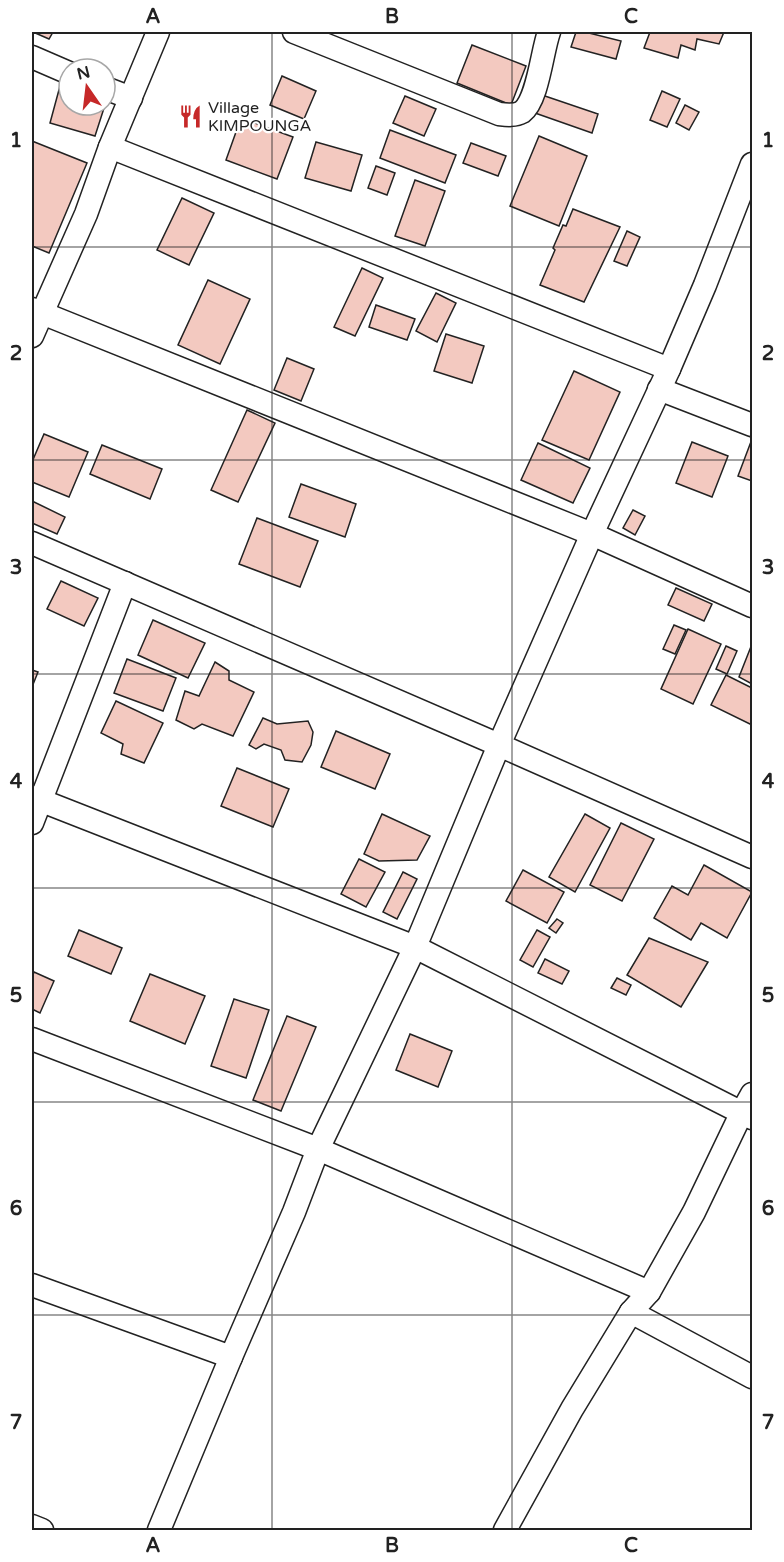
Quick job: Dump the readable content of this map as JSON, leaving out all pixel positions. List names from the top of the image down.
{
  "places": {
    "restaurant": ["Village KIMPOUNGA"]
  },
  "north": "top",
  "grid": {
    "columns": ["A", "B", "C"],
    "rows": [
      "1",
      "2",
      "3",
      "4",
      "5",
      "6",
      "7"
    ]
  }
}
